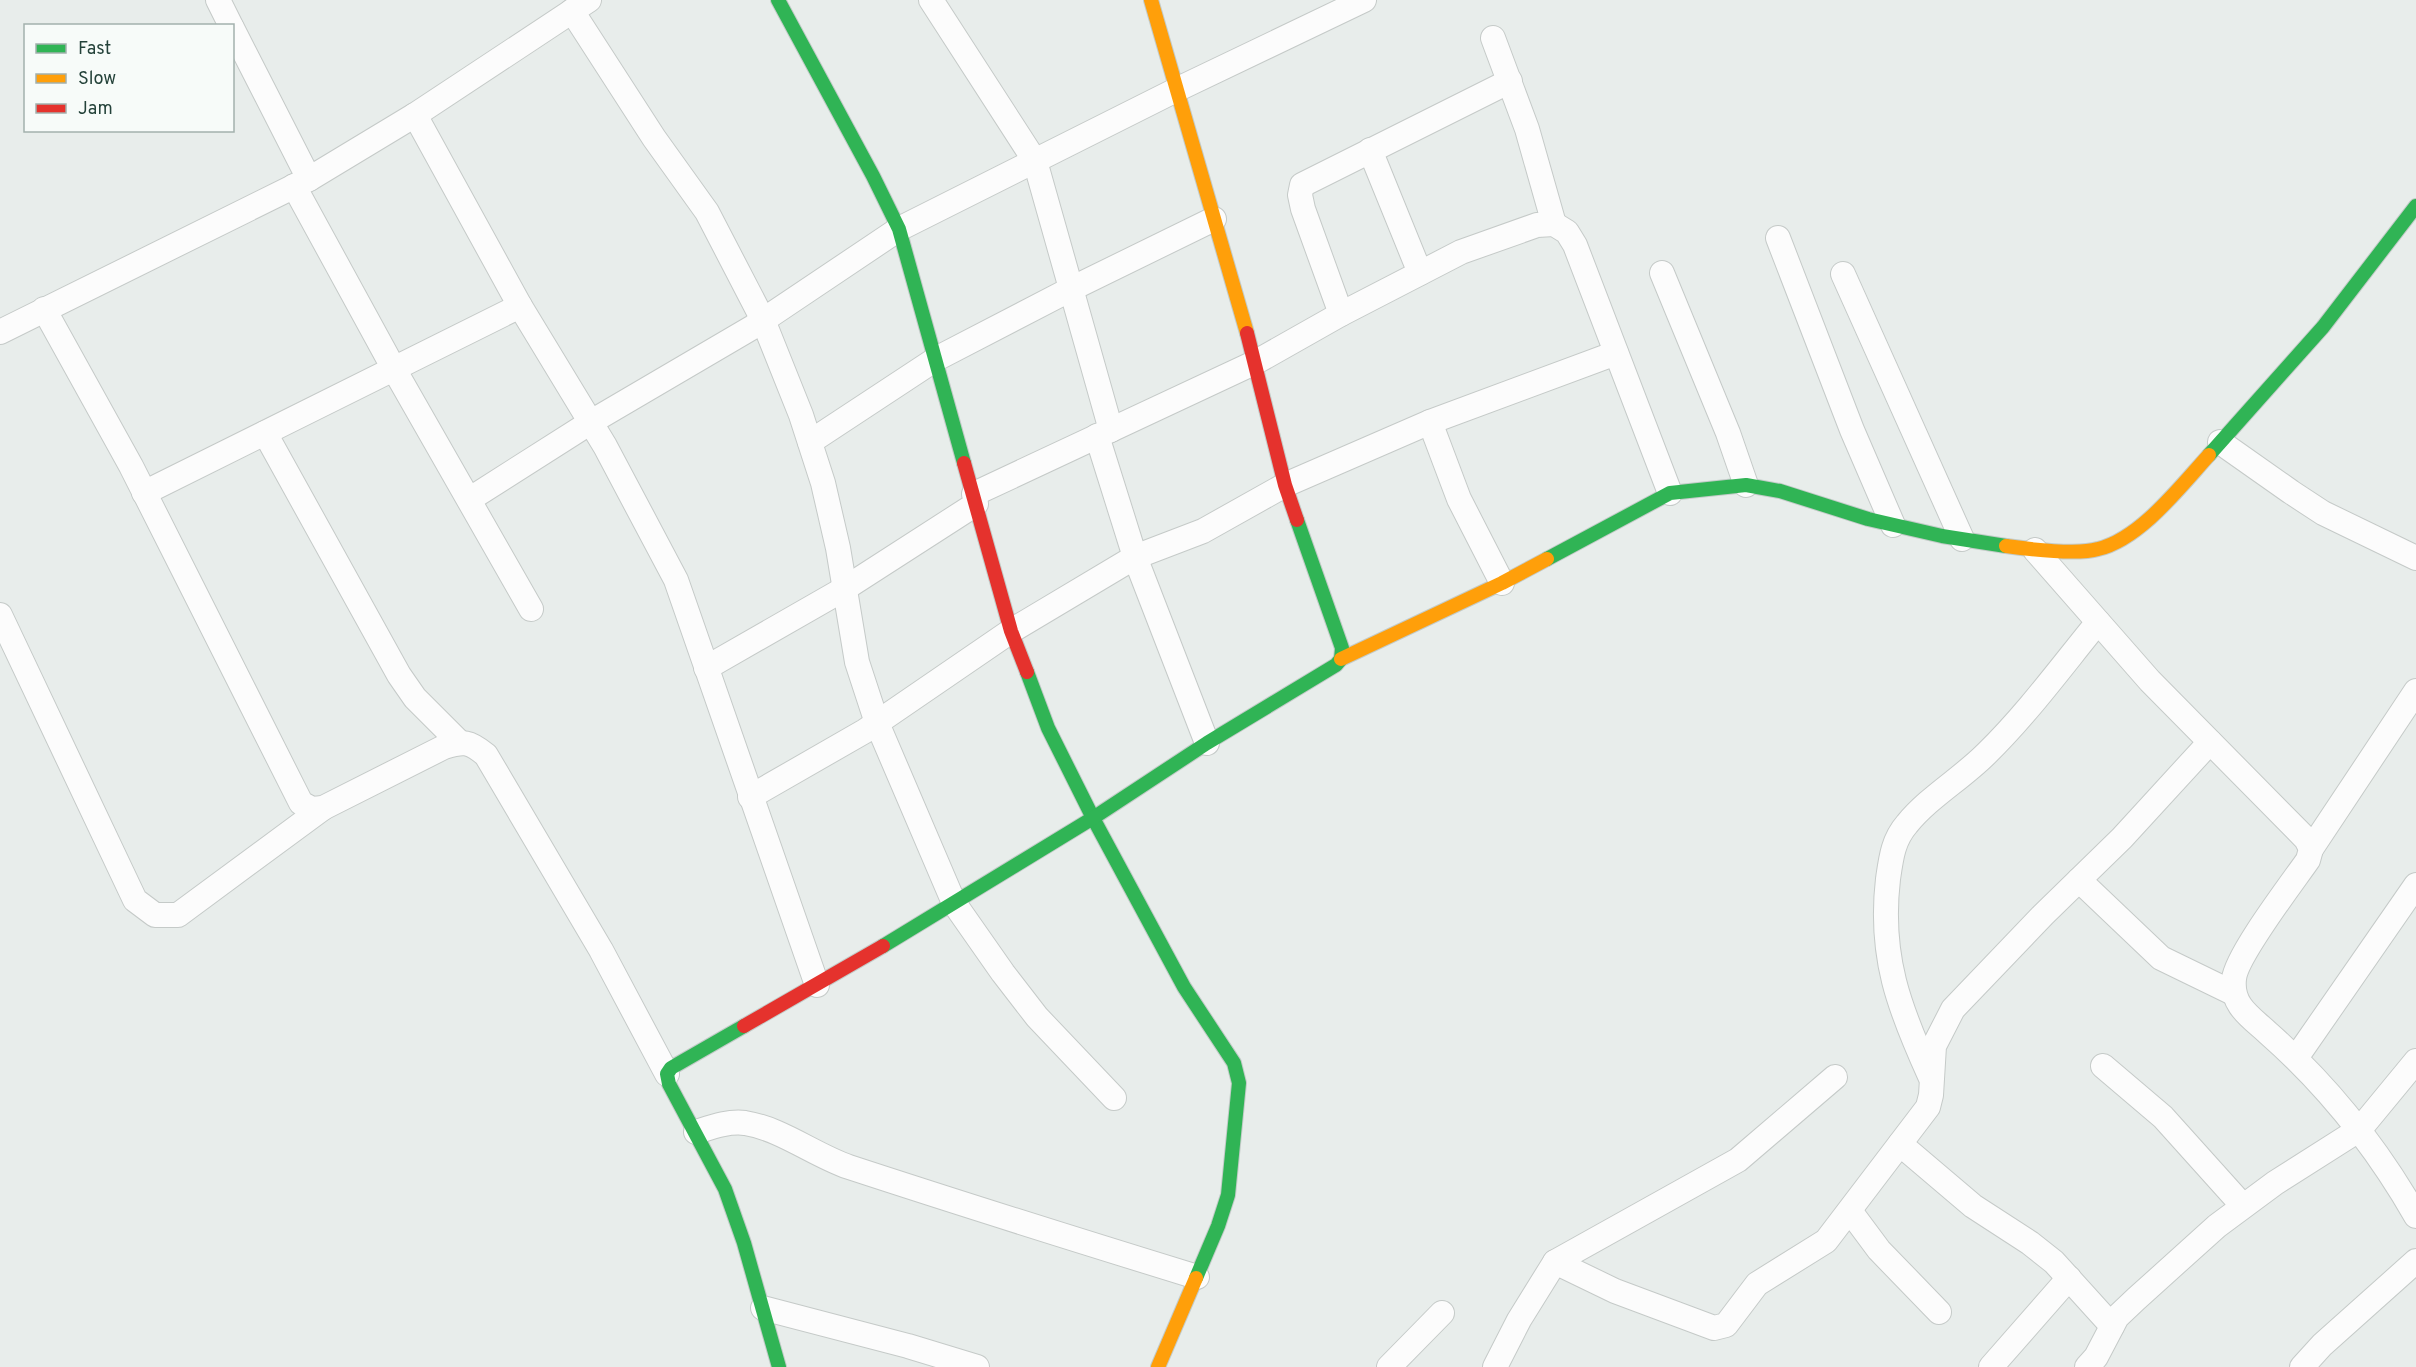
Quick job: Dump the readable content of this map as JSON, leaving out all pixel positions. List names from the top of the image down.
{
  "legend": ["Fast", "Slow", "Jam"]
}
